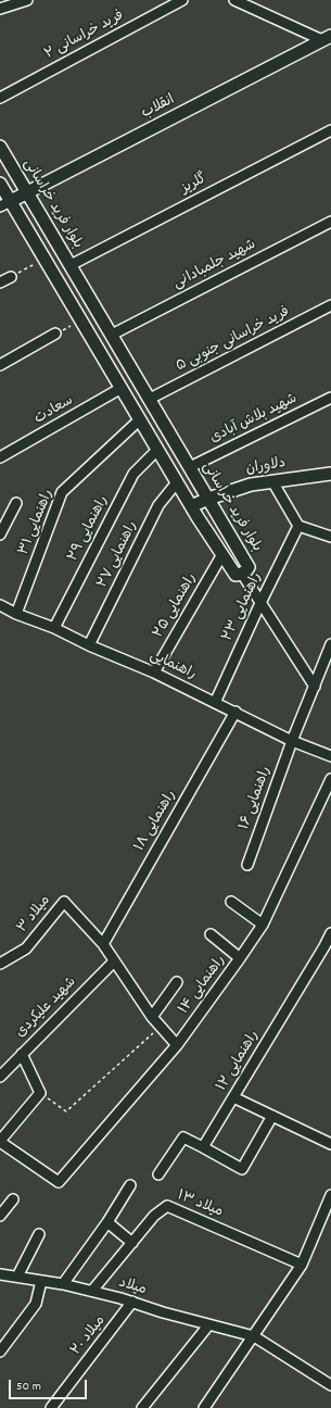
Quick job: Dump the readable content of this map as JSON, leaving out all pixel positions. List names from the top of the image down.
{
  "streets": {
    "street": [
      "فرید خراسانی ۲",
      "انقلاب",
      "گلریز",
      "بلوار فرید خراسانی",
      "شهید جلمبادانی",
      "فرید خراسانی جنوبی ۵",
      "سعادت",
      "شهید بلاش آبادی",
      "دلاوران",
      "راهنمایی ۳۱",
      "راهنمایی ۲۹",
      "راهنمایی ۲۷",
      "راهنمایی ۲۵",
      "راهنمایی ۲۳",
      "راهنمایی",
      "راهنمایی ۱۶",
      "راهنمایی ۱۸",
      "میلاد ۳",
      "راهنمایی ۱۴",
      "شهید علیکردی",
      "راهنمایی ۱۲",
      "میلاد ۱۳",
      "میلاد",
      "میلاد ۲۰"
    ]
  },
  "crossings": [
    ["انقلاب", "بلوار فرید خراسانی"],
    ["گلریز", "بلوار فرید خراسانی"],
    ["بلوار فرید خراسانی", "شهید جلمبادانی"],
    ["بلوار فرید خراسانی", "فرید خراسانی جنوبی ۵"],
    ["بلوار فرید خراسانی", "سعادت"],
    ["بلوار فرید خراسانی", "شهید بلاش آبادی"],
    ["بلوار فرید خراسانی", "دلاوران"],
    ["بلوار فرید خراسانی", "راهنمایی ۳۱"],
    ["بلوار فرید خراسانی", "راهنمایی ۲۹"],
    ["بلوار فرید خراسانی", "راهنمایی ۲۷"],
    ["بلوار فرید خراسانی", "راهنمایی ۲۵"],
    ["راهنمایی ۳۱", "راهنمایی"],
    ["راهنمایی ۲۹", "راهنمایی"],
    ["راهنمایی ۲۷", "راهنمایی"],
    ["راهنمایی ۲۵", "راهنمایی"],
    ["راهنمایی ۲۳", "راهنمایی"],
    ["راهنمایی", "راهنمایی ۱۶"],
    ["راهنمایی", "راهنمایی ۱۸"],
    ["راهنمایی ۱۸", "میلاد ۳"],
    ["میلاد ۱۳", "میلاد"],
    ["میلاد", "میلاد ۲۰"]
  ],
  "scale_bar": "50 m"
}
